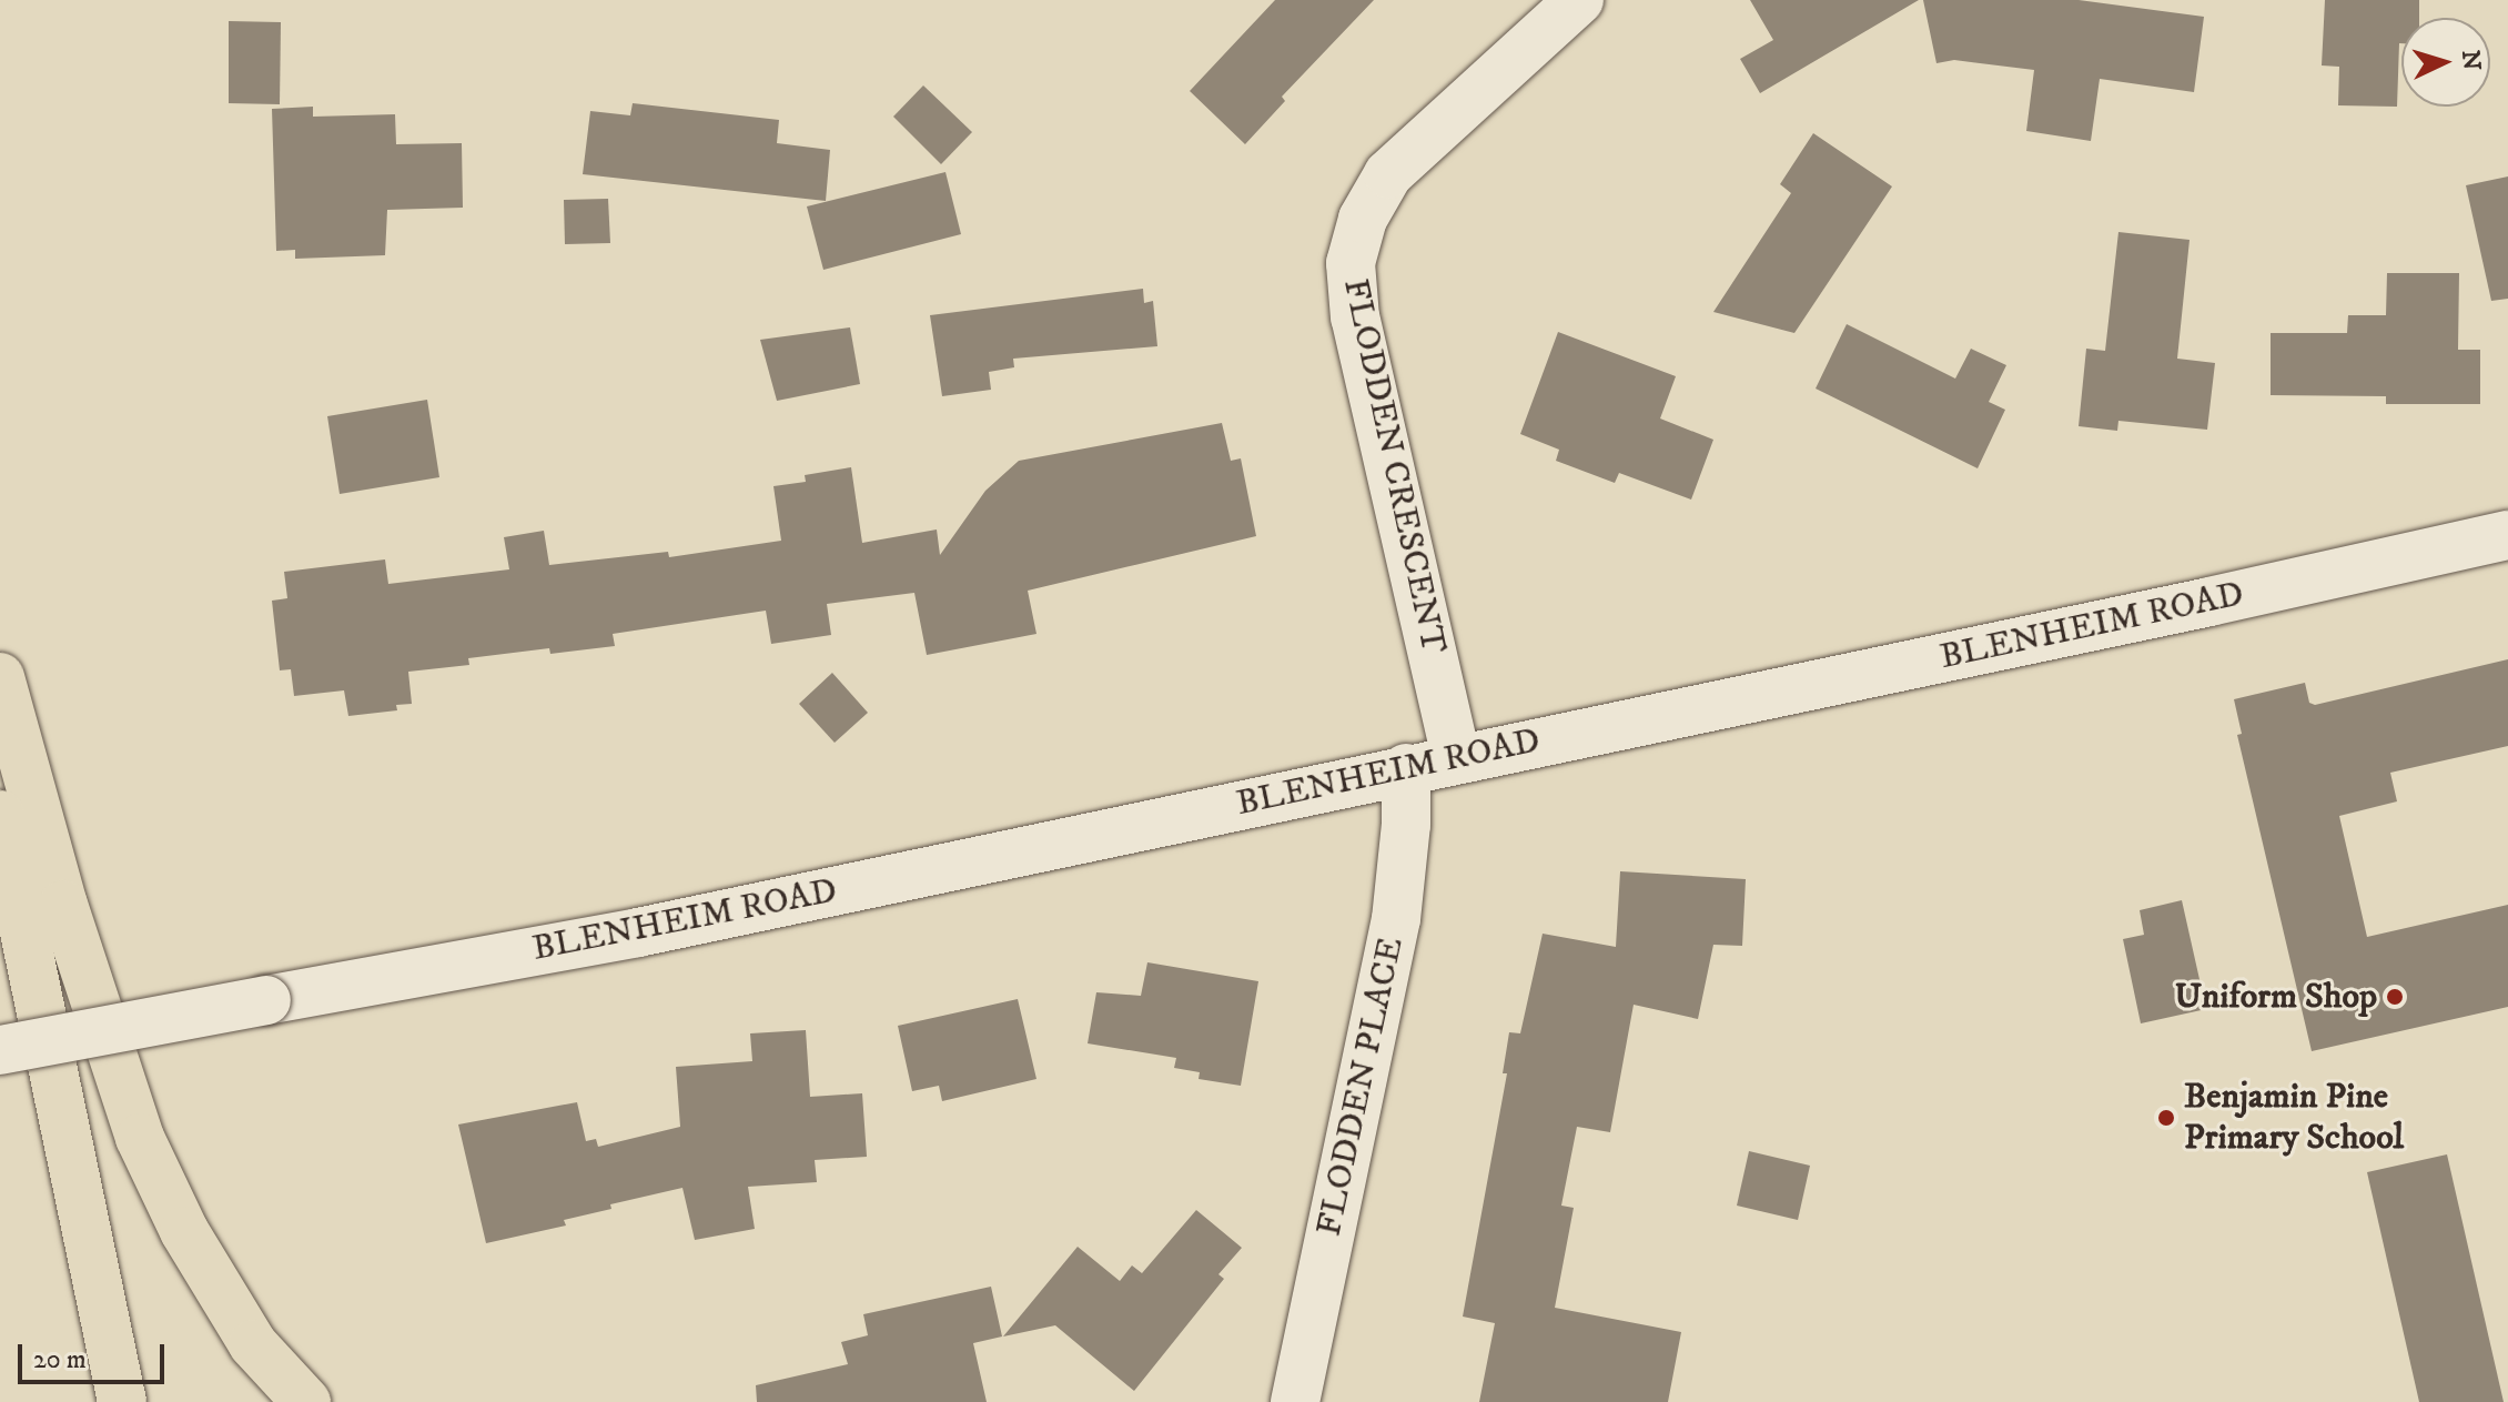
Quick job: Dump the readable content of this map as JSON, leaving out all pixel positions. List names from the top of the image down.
{
  "streets": {
    "street": ["FLODDEN CRESCENT", "BLENHEIM ROAD", "FLODDEN PLACE"]
  },
  "crossings": [
    ["FLODDEN CRESCENT", "BLENHEIM ROAD"],
    ["BLENHEIM ROAD", "FLODDEN PLACE"]
  ],
  "places": ["Uniform Shop", "Benjamin Pine Primary School"],
  "scale_bar": "20 m",
  "north": "right"
}
